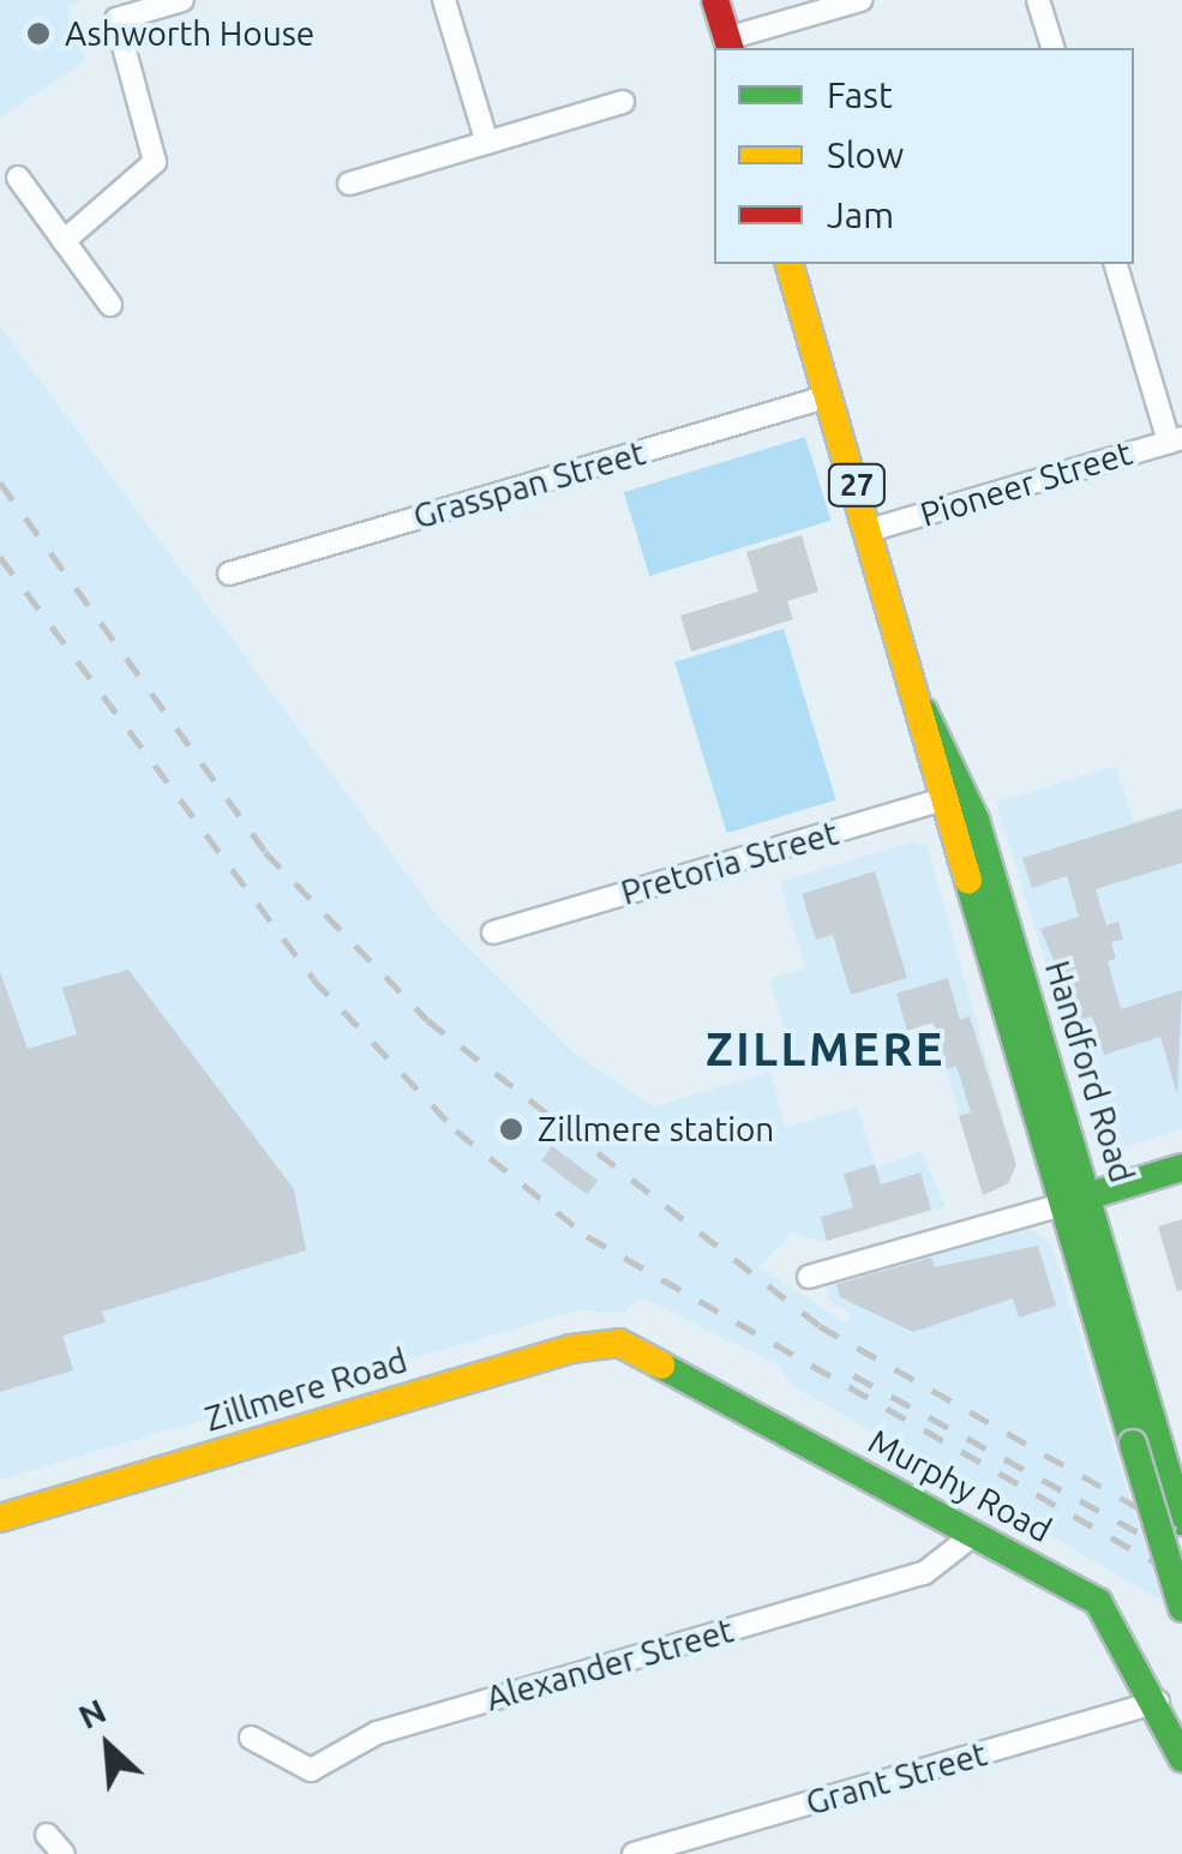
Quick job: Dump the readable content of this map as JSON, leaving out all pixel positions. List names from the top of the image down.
{
  "streets": {
    "main road": [
      "27",
      "Handford Road",
      "Zillmere Road",
      "Murphy Road"
    ],
    "street": [
      "Pioneer Street",
      "Grasspan Street",
      "Pretoria Street",
      "Alexander Street",
      "Grant Street"
    ]
  },
  "crossings": [
    ["Pioneer Street", "Handford Road"],
    ["Grasspan Street", "Handford Road"],
    ["Pretoria Street", "Handford Road"],
    ["Zillmere Road", "Murphy Road"],
    ["Murphy Road", "Alexander Street"],
    ["Murphy Road", "Grant Street"]
  ],
  "districts": ["ZILLMERE"],
  "places": ["Ashworth House", "Zillmere station"],
  "legend": ["Fast", "Slow", "Jam"],
  "north": "top left"
}
